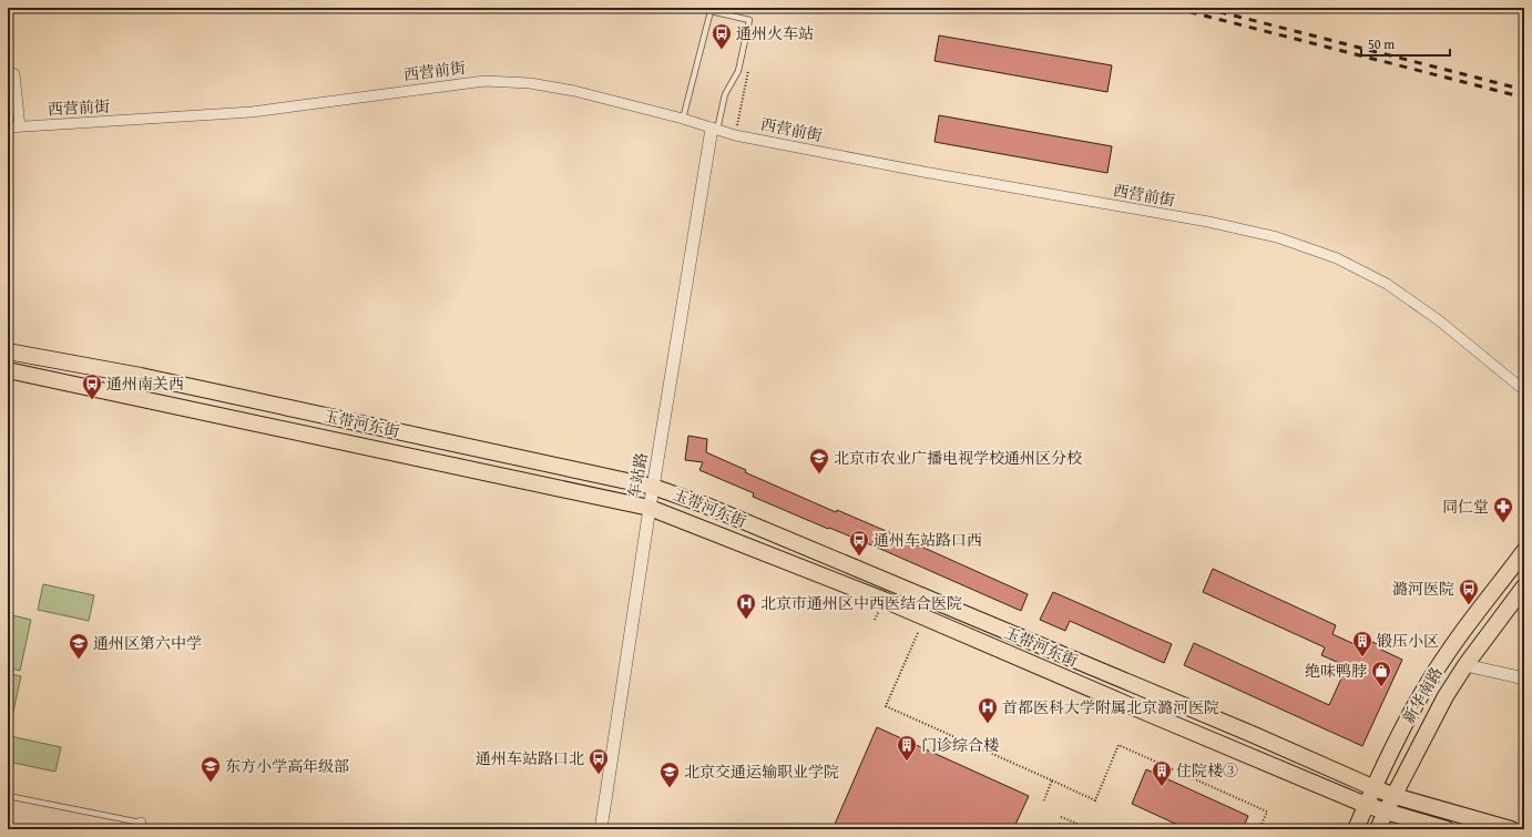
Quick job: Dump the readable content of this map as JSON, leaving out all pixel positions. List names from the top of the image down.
{
  "streets": {
    "main road": ["玉带河东街", "新华南路"],
    "street": ["西营前街", "车站路"]
  },
  "crossings": [
    ["西营前街", "车站路"],
    ["玉带河东街", "车站路"],
    ["玉带河东街", "新华南路"]
  ],
  "places": {
    "bus stop": [
      "通州火车站",
      "通州南关西",
      "通州车站路口西",
      "潞河医院",
      "通州车站路口北"
    ],
    "school or university": [
      "北京市农业广播电视学校通州区分校",
      "通州区第六中学",
      "东方小学高年级部",
      "北京交通运输职业学院"
    ],
    "pharmacy": ["同仁堂"],
    "hospital": ["北京市通州区中西医结合医院", "首都医科大学附属北京潞河医院"],
    "building": ["锻压小区", "门诊综合楼", "住院楼③"],
    "shop": ["绝味鸭脖"]
  },
  "scale_bar": "50 m"
}
